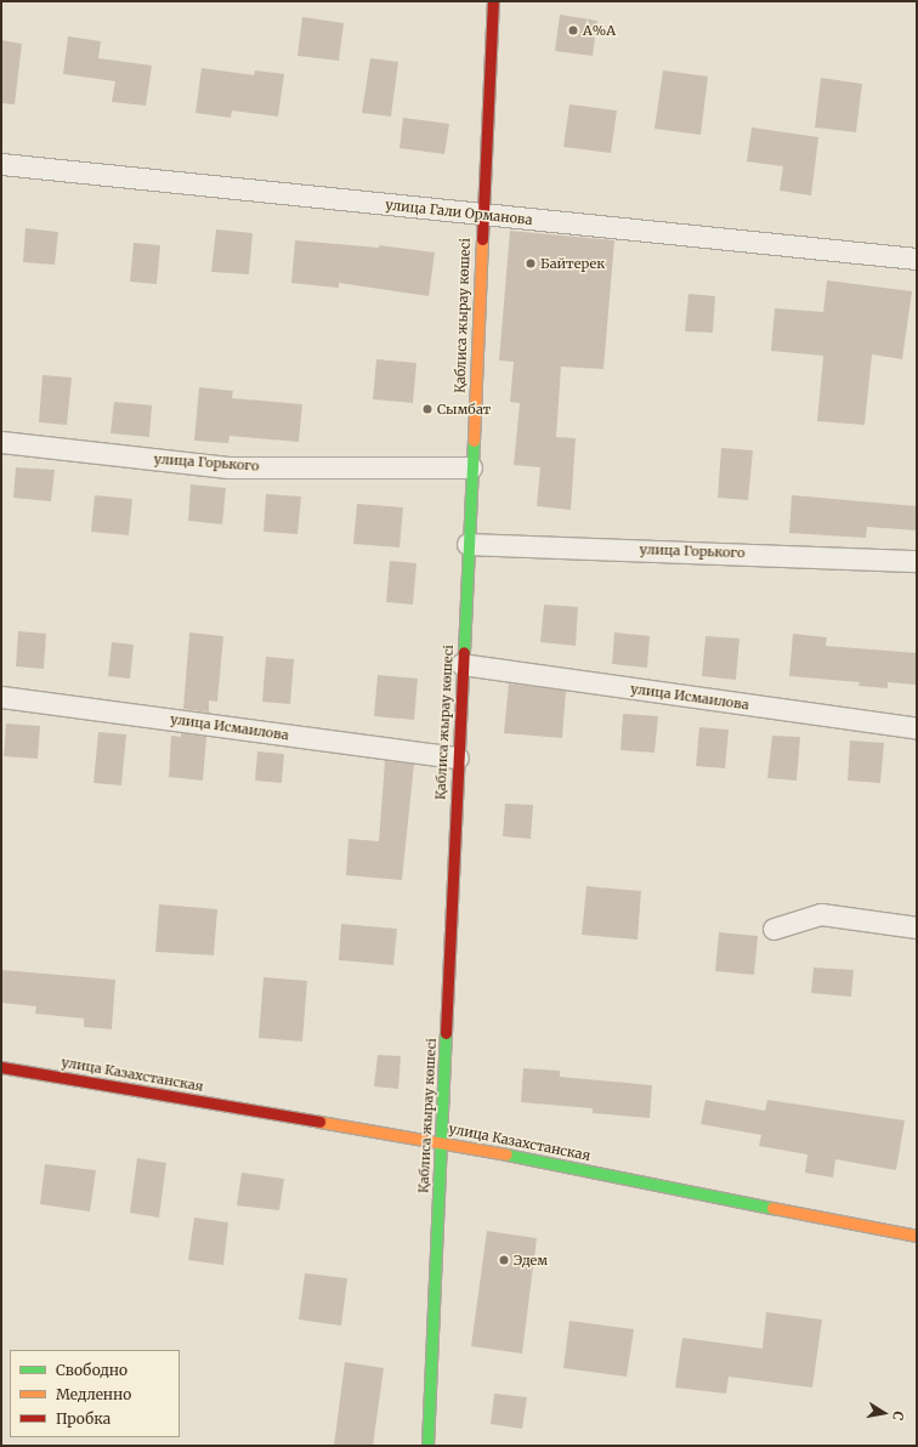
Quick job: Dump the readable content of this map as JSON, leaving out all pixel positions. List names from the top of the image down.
{
  "streets": {
    "street": [
      "улица Гали Орманова",
      "Қаблиса жырау көшесі",
      "улица Горького",
      "улица Исмаилова",
      "улица Казахстанская"
    ]
  },
  "crossings": [
    ["улица Гали Орманова", "Қаблиса жырау көшесі"],
    ["Қаблиса жырау көшесі", "улица Горького"],
    ["Қаблиса жырау көшесі", "улица Исмаилова"],
    ["Қаблиса жырау көшесі", "улица Казахстанская"]
  ],
  "places": [
    "A%A",
    "Байтерек",
    "Сымбат",
    "Эдем"
  ],
  "legend": ["Свободно", "Медленно", "Пробка"],
  "north": "right"
}
